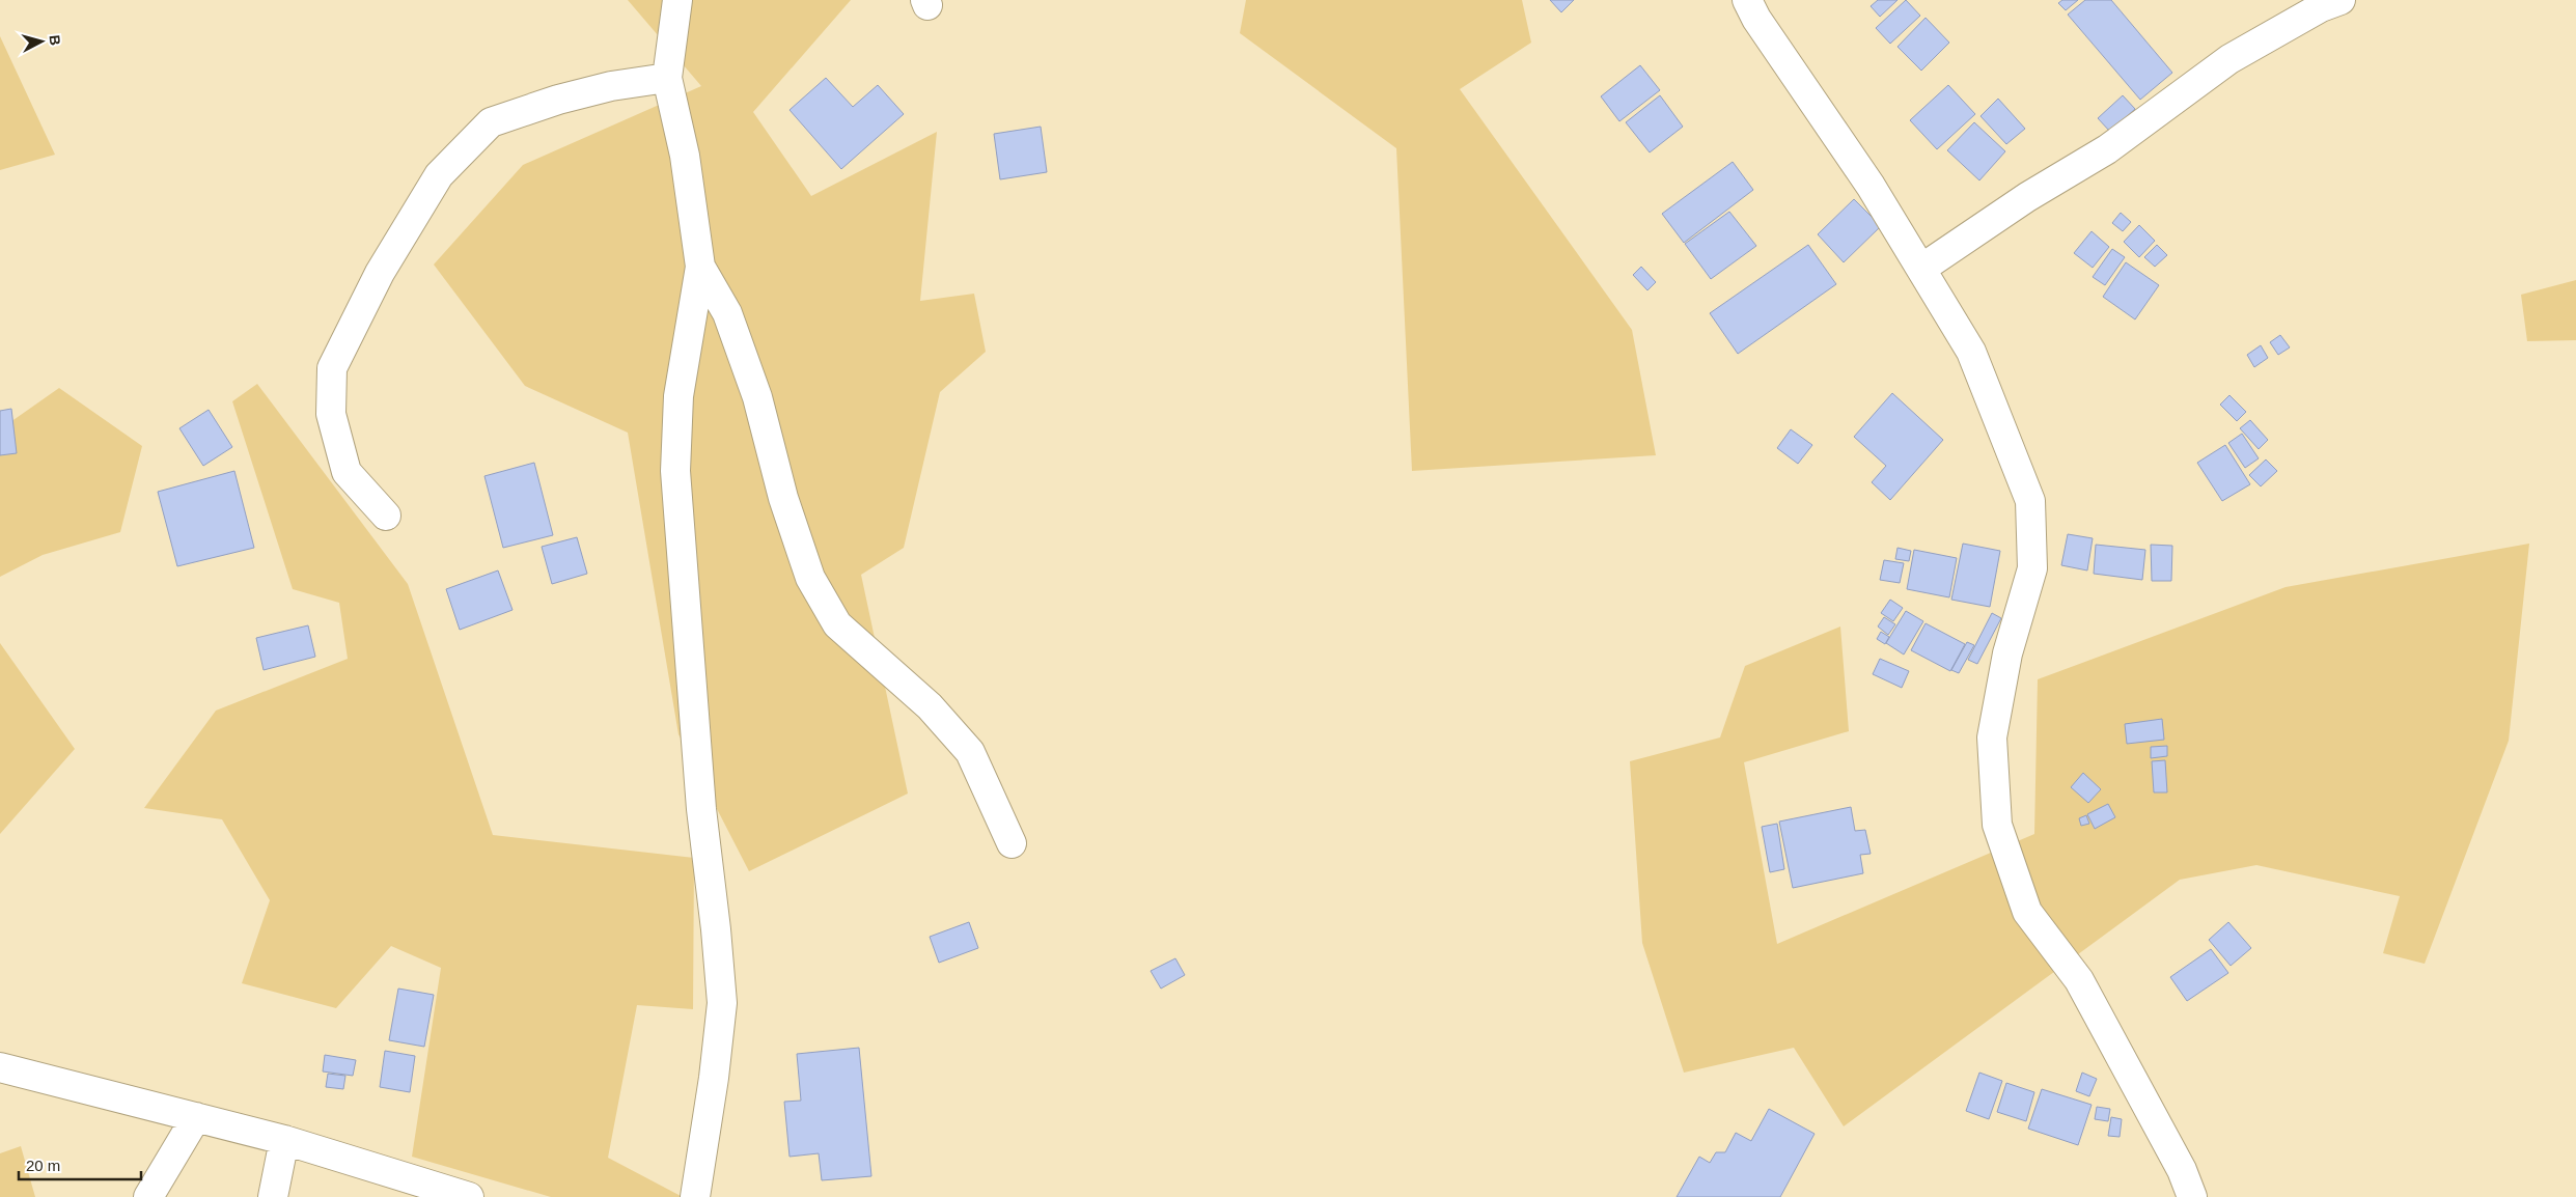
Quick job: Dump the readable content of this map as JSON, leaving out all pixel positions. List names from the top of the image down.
{
  "scale_bar": "20 m",
  "north": "right"
}
